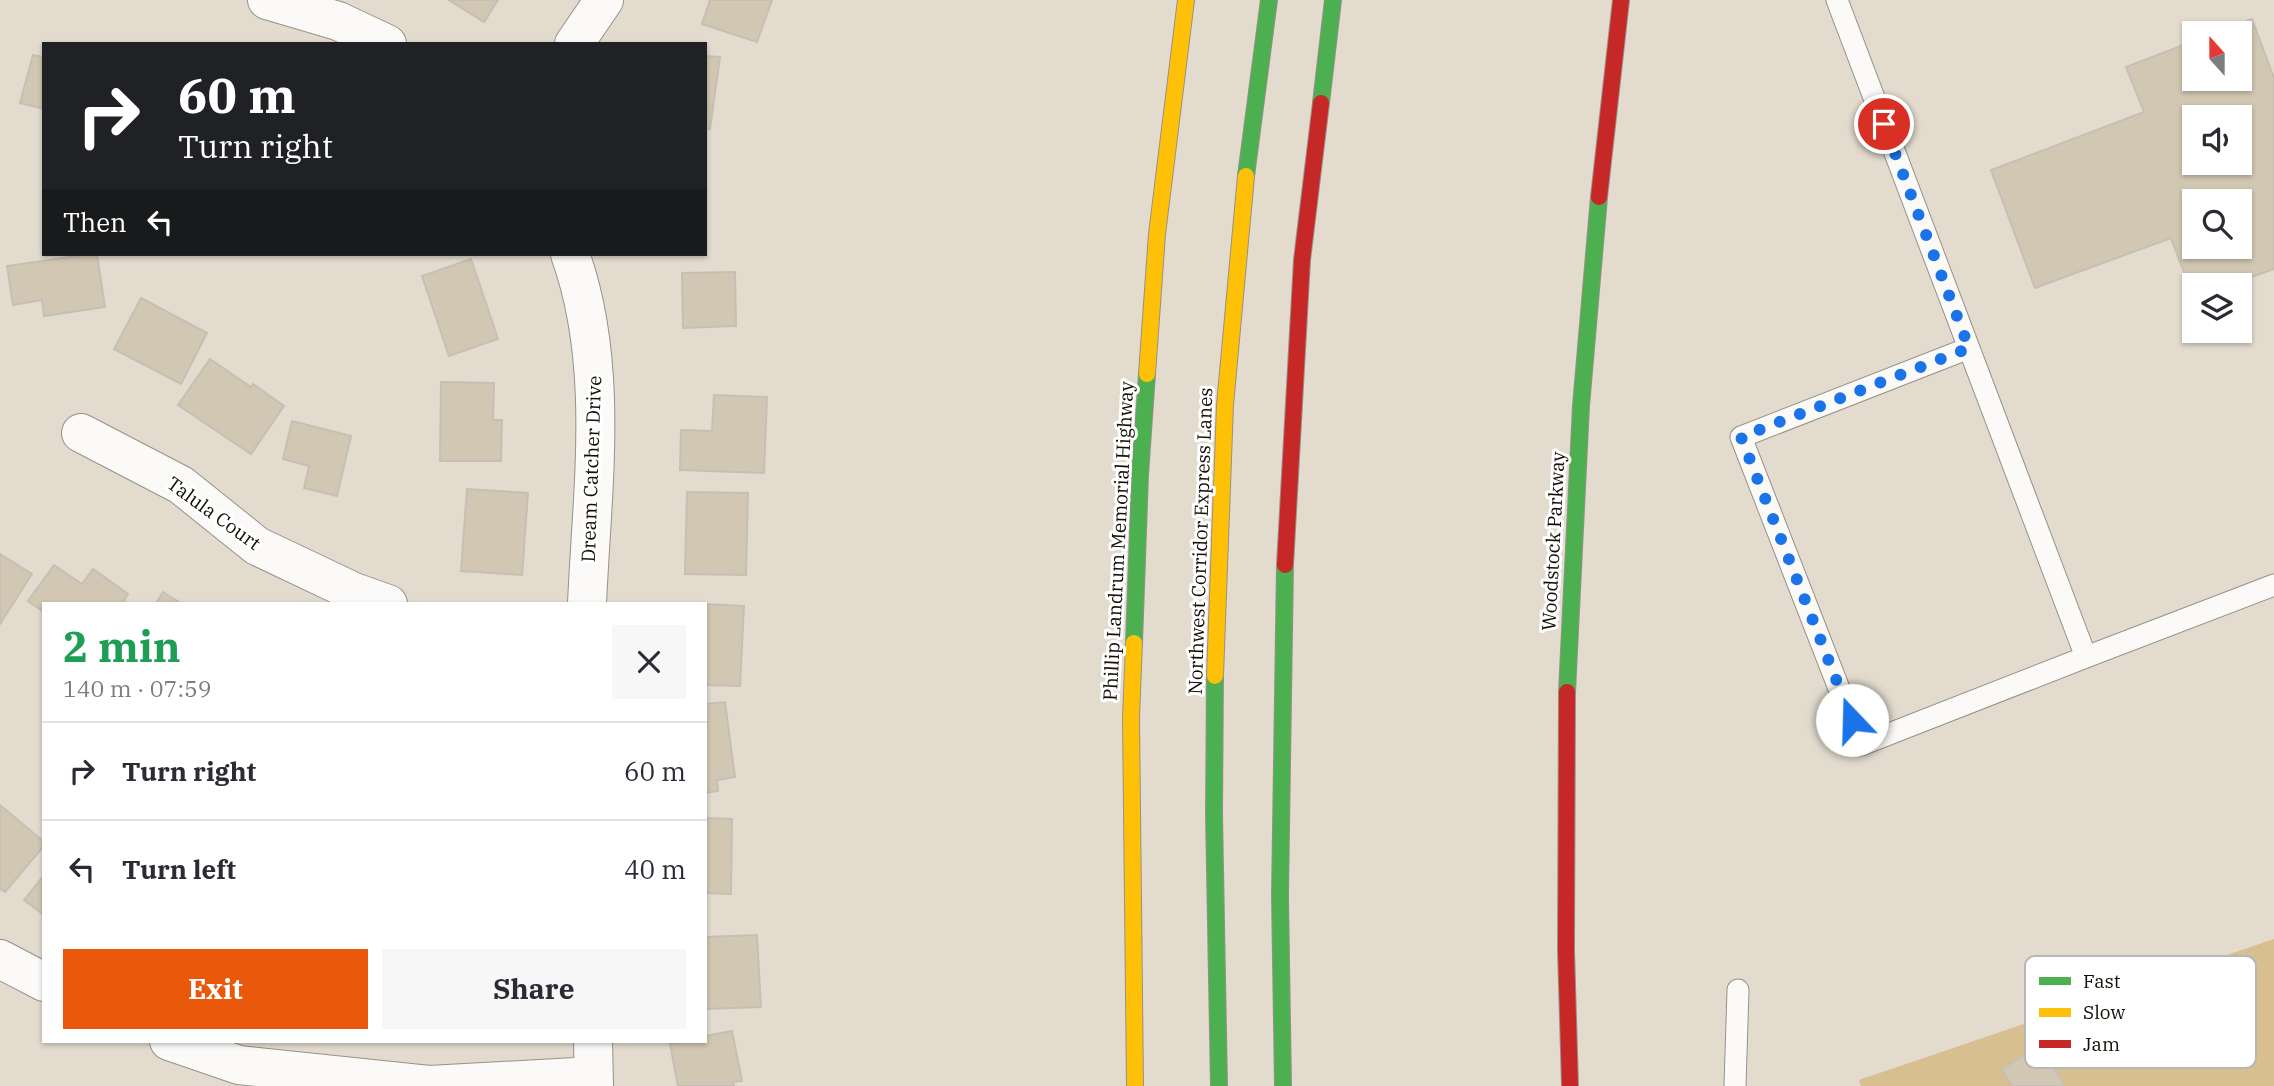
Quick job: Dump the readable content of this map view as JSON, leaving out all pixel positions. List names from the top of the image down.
{
  "streets": {
    "main road": ["Phillip Landrum Memorial Highway", "Northwest Corridor Express Lanes", "Woodstock Parkway"],
    "street": ["Dream Catcher Drive", "Talula Court"]
  },
  "legend": ["Fast", "Slow", "Jam"],
  "north": "top",
  "page": {
    "turn": ["60 m", "Turn right"],
    "then": "Then",
    "heading": ["2 min", "140 m · 07:59"],
    "list": [
      {
        "name": "Turn right",
        "value": "60 m"
      },
      {
        "name": "Turn left",
        "value": "40 m"
      }
    ],
    "buttons": ["Exit", "Share"]
  }
}
